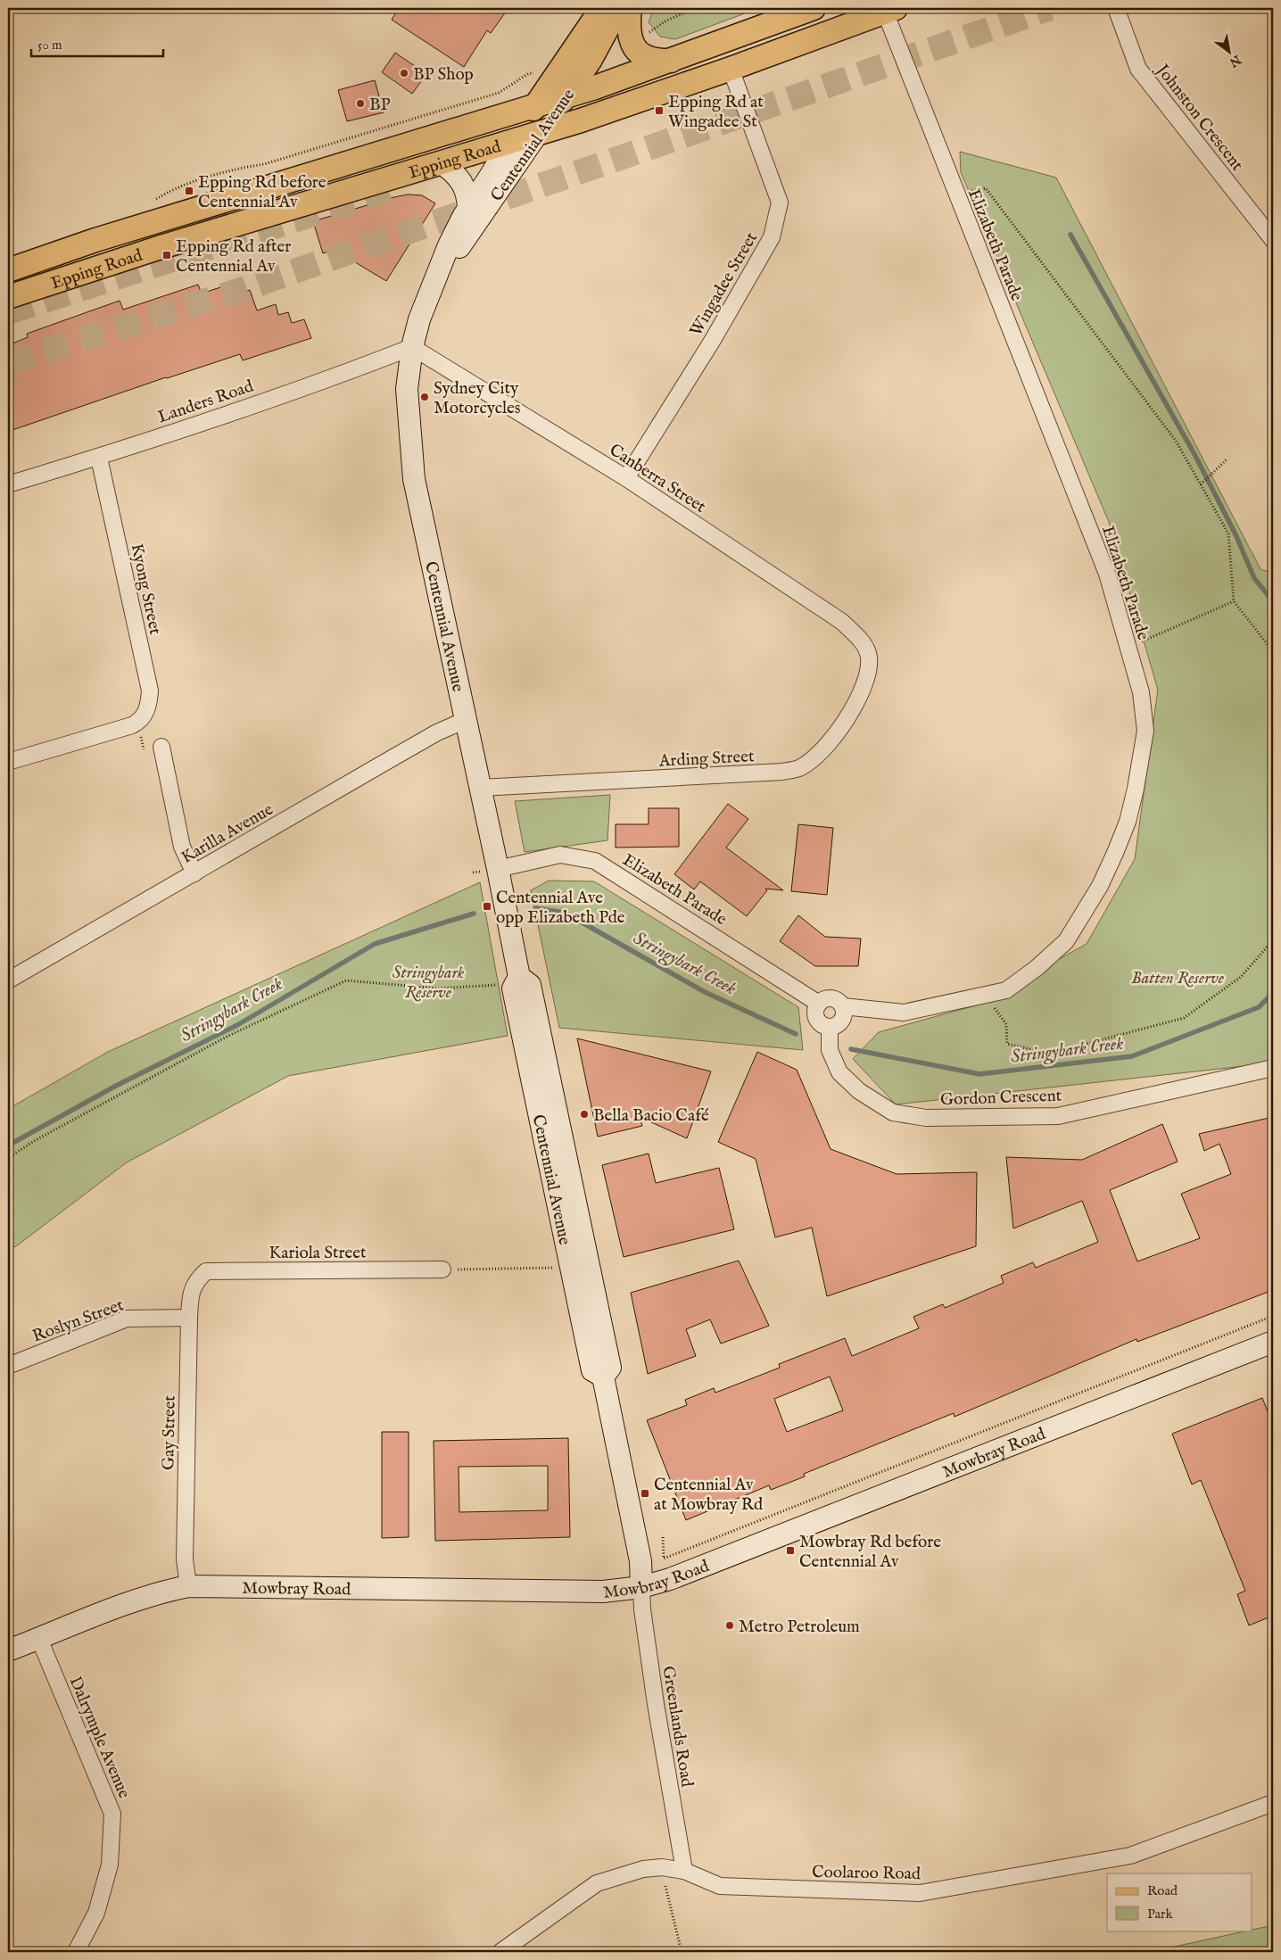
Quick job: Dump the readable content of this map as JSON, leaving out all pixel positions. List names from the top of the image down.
{
  "streets": {
    "main road": ["Centennial Avenue", "Epping Road", "Mowbray Road"],
    "street": [
      "Johnston Crescent",
      "Elizabeth Parade",
      "Wingadee Street",
      "Landers Road",
      "Canberra Street",
      "Kyong Street",
      "Arding Street",
      "Karilla Avenue",
      "Gordon Crescent",
      "Kariola Street",
      "Roslyn Street",
      "Gay Street",
      "Greenlands Road",
      "Dalrymple Avenue",
      "Coolaroo Road"
    ]
  },
  "crossings": [
    ["Centennial Avenue", "Epping Road"],
    ["Centennial Avenue", "Elizabeth Parade"],
    ["Centennial Avenue", "Landers Road"],
    ["Centennial Avenue", "Canberra Street"],
    ["Centennial Avenue", "Arding Street"],
    ["Centennial Avenue", "Karilla Avenue"],
    ["Centennial Avenue", "Mowbray Road"],
    ["Centennial Avenue", "Greenlands Road"],
    ["Epping Road", "Elizabeth Parade"],
    ["Epping Road", "Wingadee Street"],
    ["Elizabeth Parade", "Gordon Crescent"],
    ["Wingadee Street", "Canberra Street"],
    ["Landers Road", "Canberra Street"],
    ["Landers Road", "Kyong Street"],
    ["Canberra Street", "Arding Street"],
    ["Kariola Street", "Gay Street"],
    ["Roslyn Street", "Gay Street"],
    ["Gay Street", "Mowbray Road"],
    ["Mowbray Road", "Greenlands Road"],
    ["Mowbray Road", "Dalrymple Avenue"],
    ["Greenlands Road", "Coolaroo Road"]
  ],
  "water": ["Stringybark Creek"],
  "parks": ["Stringybark Reserve", "Batten Reserve"],
  "places": {
    "other": [
      "BP Shop",
      "BP",
      "Sydney City Motorcycles",
      "Bella Bacio Café",
      "Metro Petroleum"
    ],
    "transit": [
      "Epping Rd at Wingadee St",
      "Epping Rd before Centennial Av",
      "Epping Rd after Centennial Av",
      "Centennial Ave opp Elizabeth Pde",
      "Centennial Av at Mowbray Rd",
      "Mowbray Rd before Centennial Av"
    ]
  },
  "legend": ["Road", "Park"],
  "scale_bar": "50 m",
  "north": "bottom right"
}
